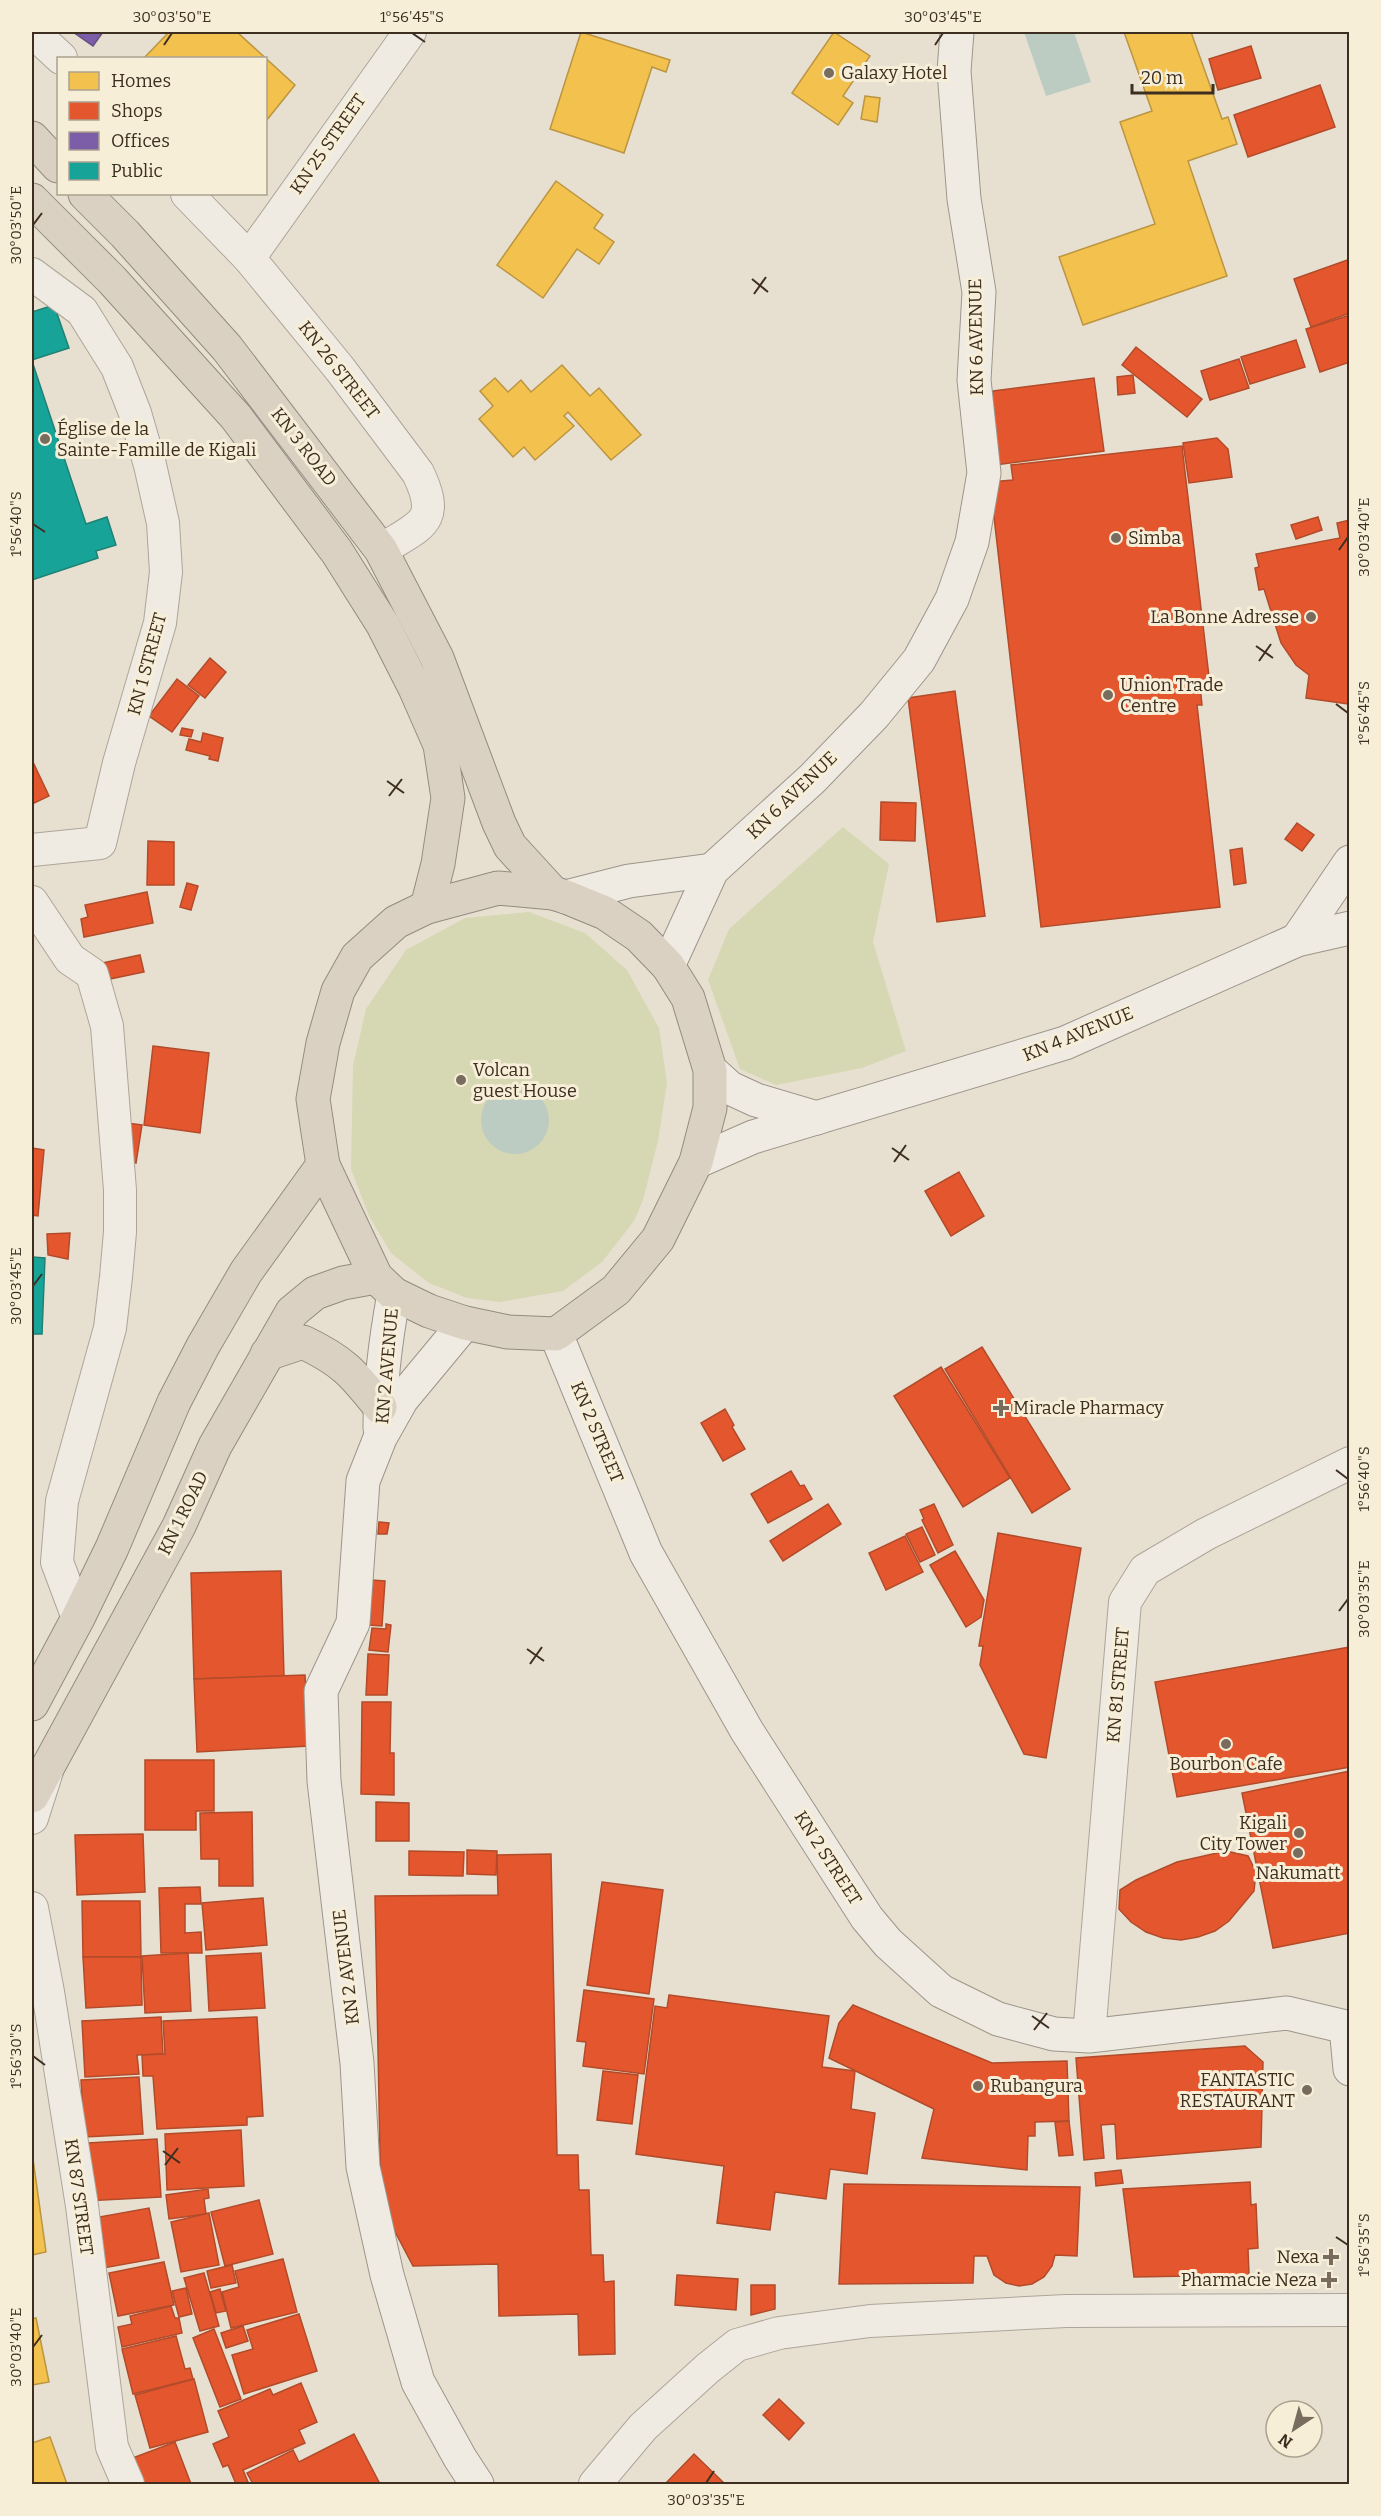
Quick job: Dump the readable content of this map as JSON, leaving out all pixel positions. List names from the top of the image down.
{
  "streets": {
    "highway": ["KN 3 ROAD", "KN 1 ROAD"],
    "main road": [
      "KN 6 AVENUE",
      "KN 4 AVENUE",
      "KN 2 AVENUE",
      "KN 2 STREET"
    ],
    "street": [
      "KN 25 STREET",
      "KN 26 STREET",
      "KN 1 STREET",
      "KN 81 STREET",
      "KN 87 STREET"
    ]
  },
  "crossings": [
    ["KN 25 STREET", "KN 26 STREET"],
    ["KN 26 STREET", "KN 3 ROAD"],
    ["KN 2 AVENUE", "KN 1 ROAD"],
    ["KN 2 STREET", "KN 81 STREET"]
  ],
  "places": {
    "other": [
      "Galaxy Hotel",
      "Église de la Sainte-Famille de Kigali",
      "Simba",
      "La Bonne Adresse",
      "Union Trade Centre",
      "Volcan guest House",
      "Bourbon Cafe",
      "Kigali City Tower",
      "Nakumatt",
      "Rubangura",
      "FANTASTIC RESTAURANT"
    ],
    "health": ["Miracle Pharmacy", "Nexa", "Pharmacie Neza"]
  },
  "legend": [
    "Homes",
    "Shops",
    "Offices",
    "Public"
  ],
  "scale_bar": "20 m",
  "north": "bottom left",
  "coordinates": [
    "30°03'50\"E",
    "1°56'45\"S",
    "30°03'45\"E",
    "1°56'40\"S",
    "30°03'40\"E",
    "30°03'35\"E",
    "1°56'30\"S",
    "1°56'35\"S"
  ]
}
